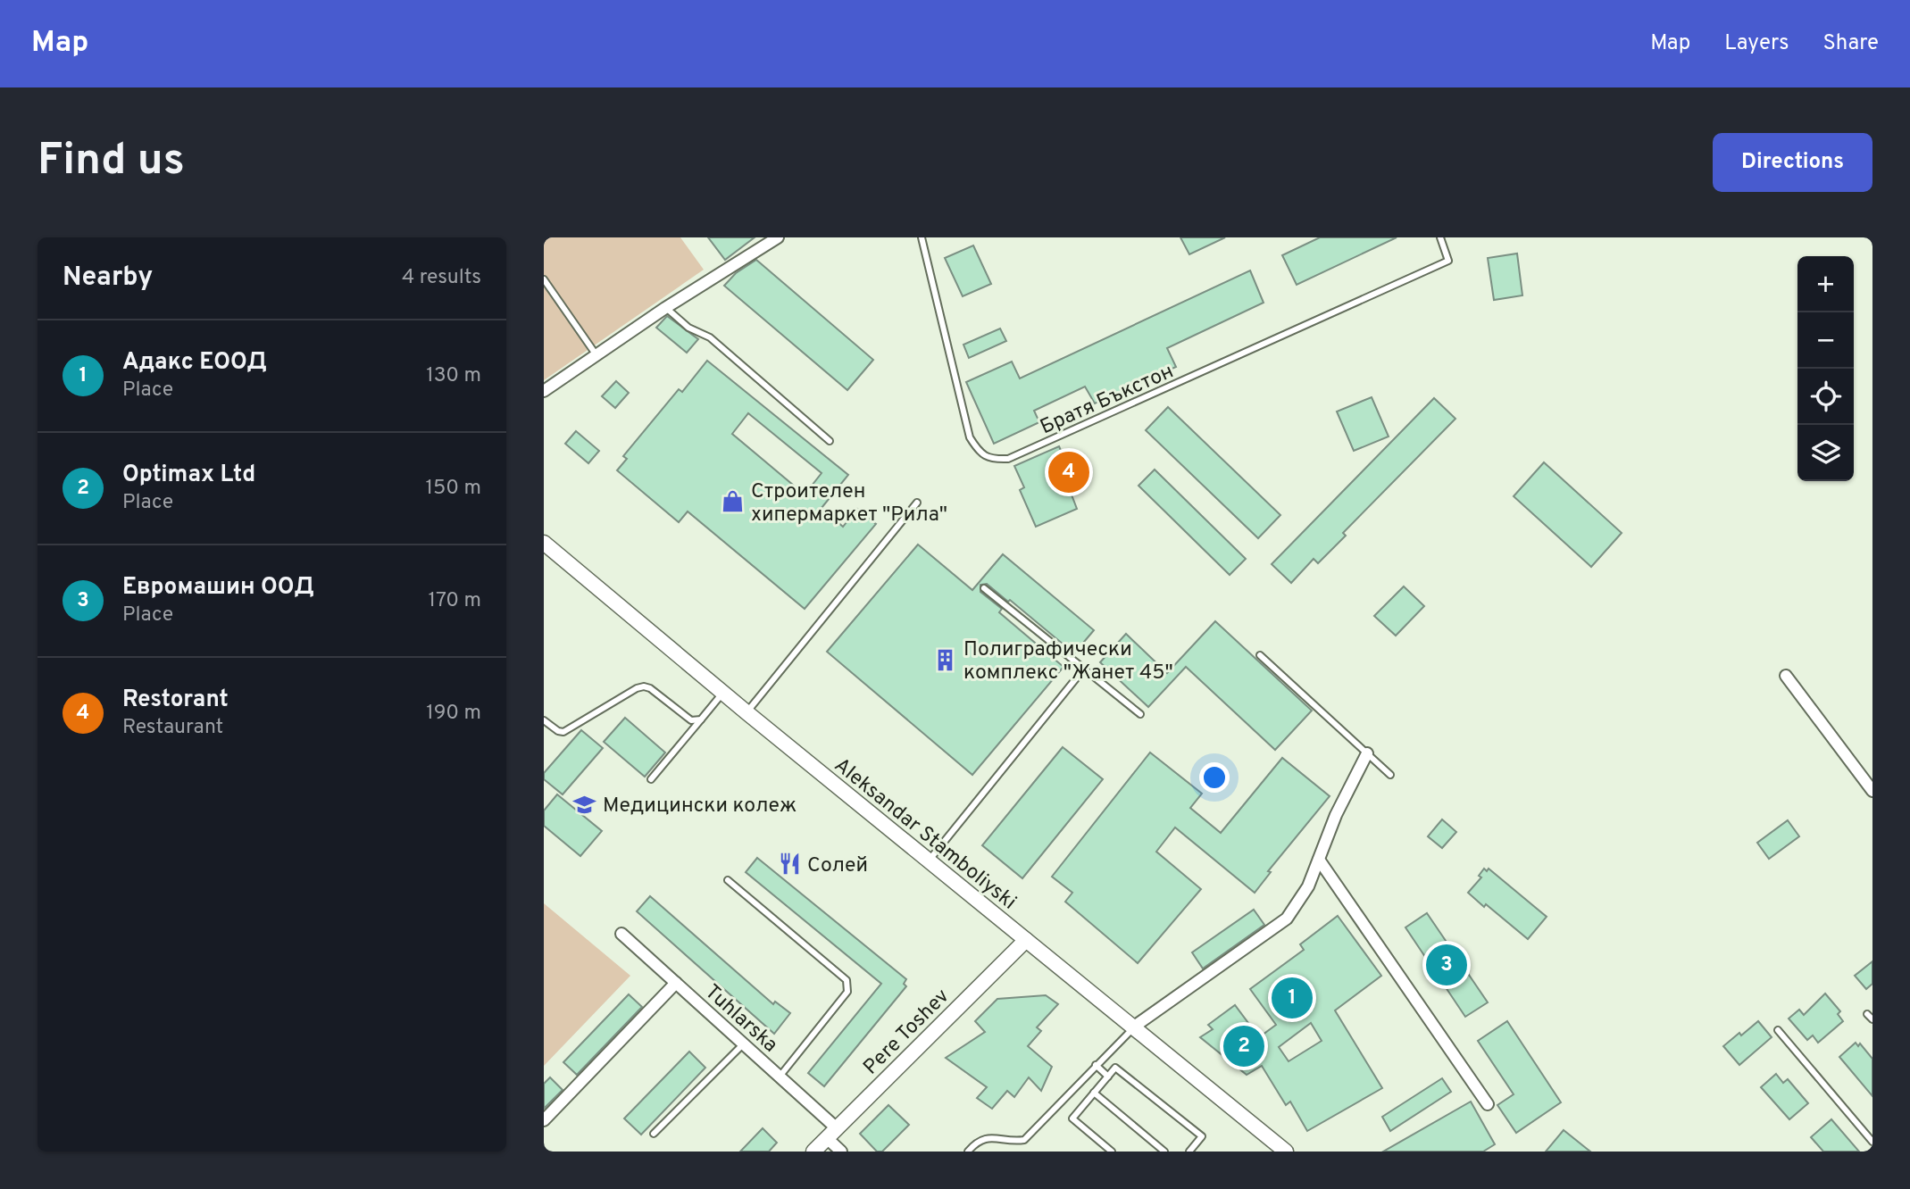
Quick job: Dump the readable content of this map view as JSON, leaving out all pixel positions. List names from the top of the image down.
{
  "streets": {
    "street": ["Aleksandar Stamboliyski", "Tuhlarska", "Pere Toshev"],
    "lane": ["Братя Бъкстон"]
  },
  "crossings": [
    ["Aleksandar Stamboliyski", "Pere Toshev"],
    ["Tuhlarska", "Pere Toshev"]
  ],
  "places": {
    "shop": ["Строителен хипермаркет \"Рила\""],
    "building": ["Полиграфически комплекс \"Жанет 45\""],
    "school or university": ["Медицински колеж"],
    "restaurant": ["Солей"]
  },
  "page": {
    "header": "Map",
    "nav": ["Map", "Layers", "Share"],
    "buttons": "Directions",
    "title": "Find us",
    "heading": ["Nearby", "4 results"],
    "map_buttons": ["+", "−"],
    "list": [
      {
        "mark": "1",
        "name": "Адакс ЕООД",
        "note": "Place",
        "value": "130 m"
      },
      {
        "mark": "2",
        "name": "Optimax Ltd",
        "note": "Place",
        "value": "150 m"
      },
      {
        "mark": "3",
        "name": "Евромашин ООД",
        "note": "Place",
        "value": "170 m"
      },
      {
        "mark": "4",
        "name": "Restorant",
        "note": "Restaurant",
        "value": "190 m"
      }
    ],
    "pins": [
      "4",
      "3",
      "1",
      "2"
    ]
  }
}
